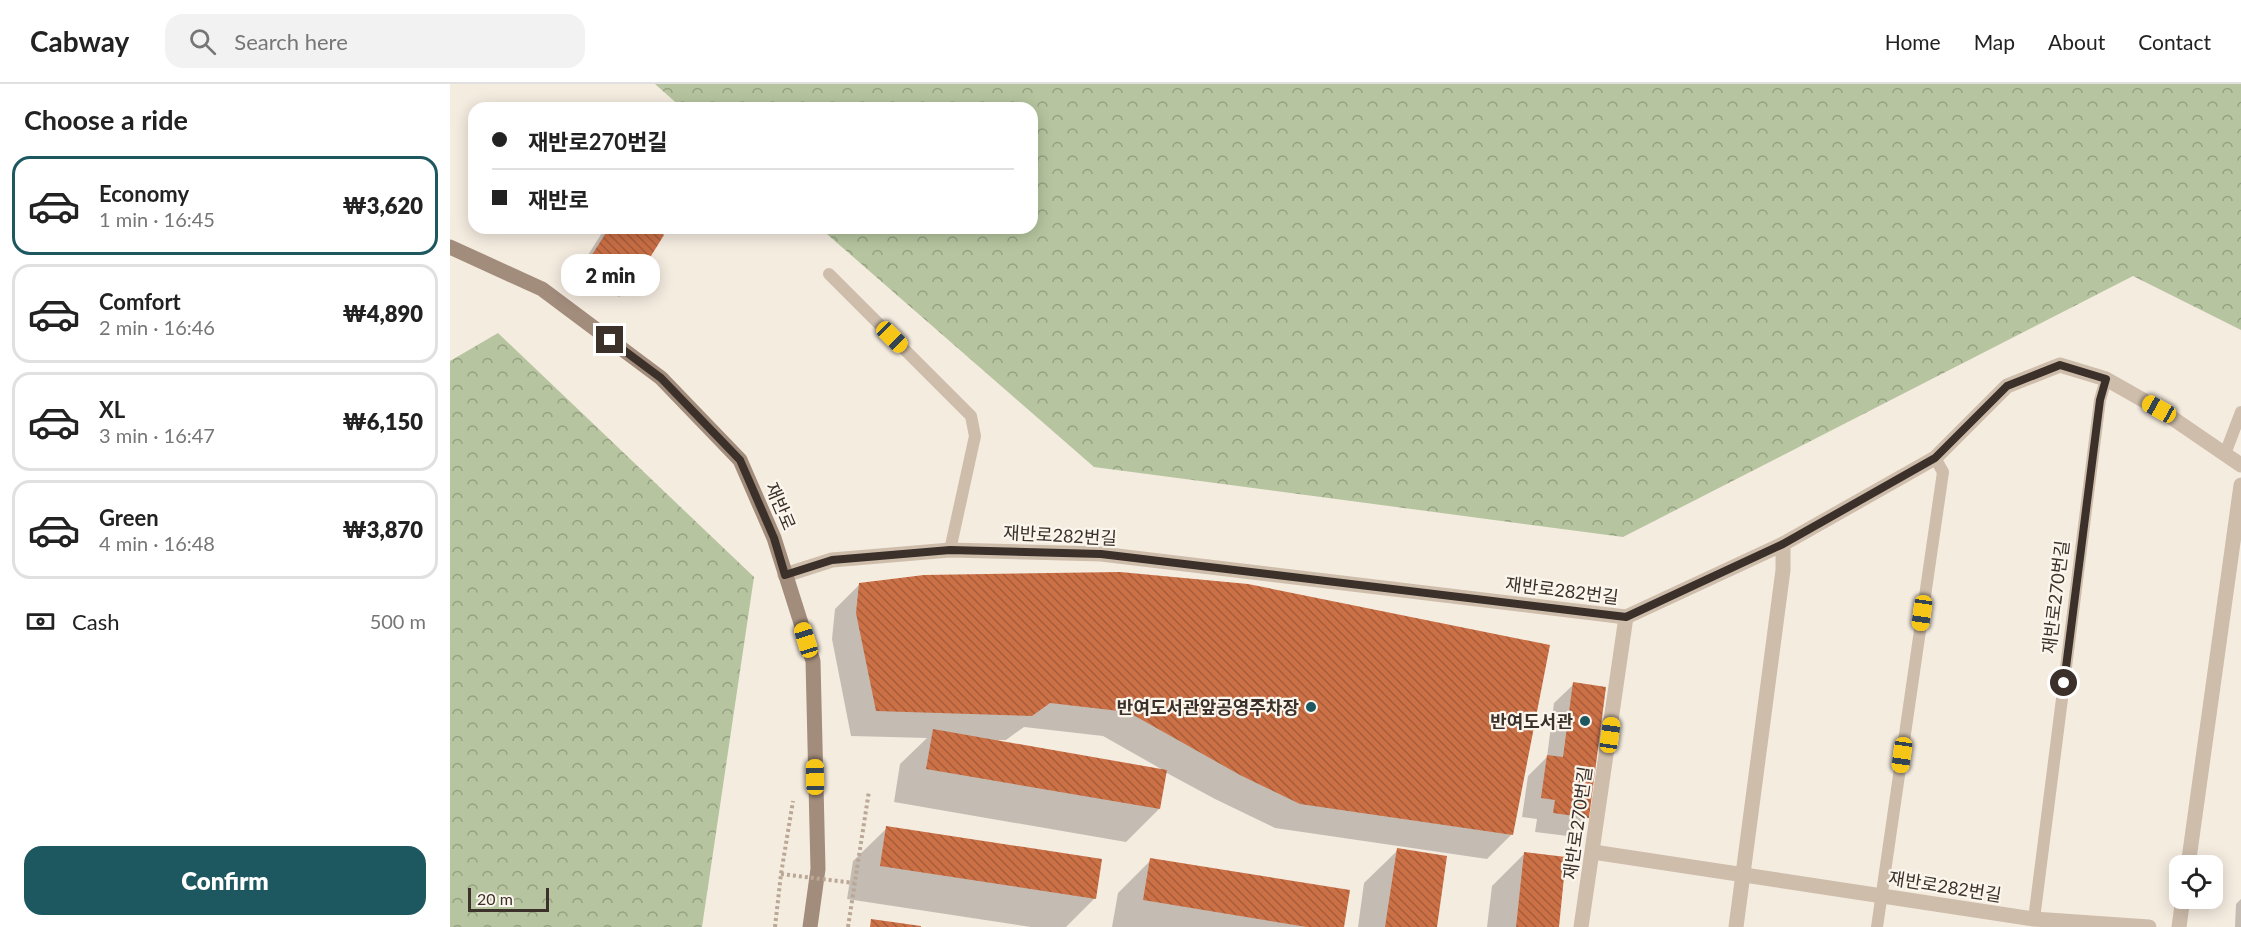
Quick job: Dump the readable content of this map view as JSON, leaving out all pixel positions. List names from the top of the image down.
{
  "streets": {
    "main road": ["재반로"],
    "street": ["재반로282번길", "재반로270번길"]
  },
  "crossings": [
    ["재반로", "재반로282번길"],
    ["재반로282번길", "재반로270번길"]
  ],
  "places": ["반여도서관앞공영주차장", "반여도서관"],
  "scale_bar": "20 m",
  "page": {
    "header": "Cabway",
    "search": "Search here",
    "nav": [
      "Home",
      "Map",
      "About",
      "Contact"
    ],
    "heading": "Choose a ride",
    "banner": ["재반로270번길", "재반로"],
    "list": [
      {
        "name": "Economy",
        "note": "1 min · 16:45",
        "value": "₩3,620"
      },
      {
        "name": "Comfort",
        "note": "2 min · 16:46",
        "value": "₩4,890"
      },
      {
        "name": "XL",
        "note": "3 min · 16:47",
        "value": "₩6,150"
      },
      {
        "name": "Green",
        "note": "4 min · 16:48",
        "value": "₩3,870"
      }
    ],
    "bubble": "2 min",
    "pay": ["Cash", "500 m"],
    "buttons": "Confirm",
    "scale": "20 m"
  }
}
